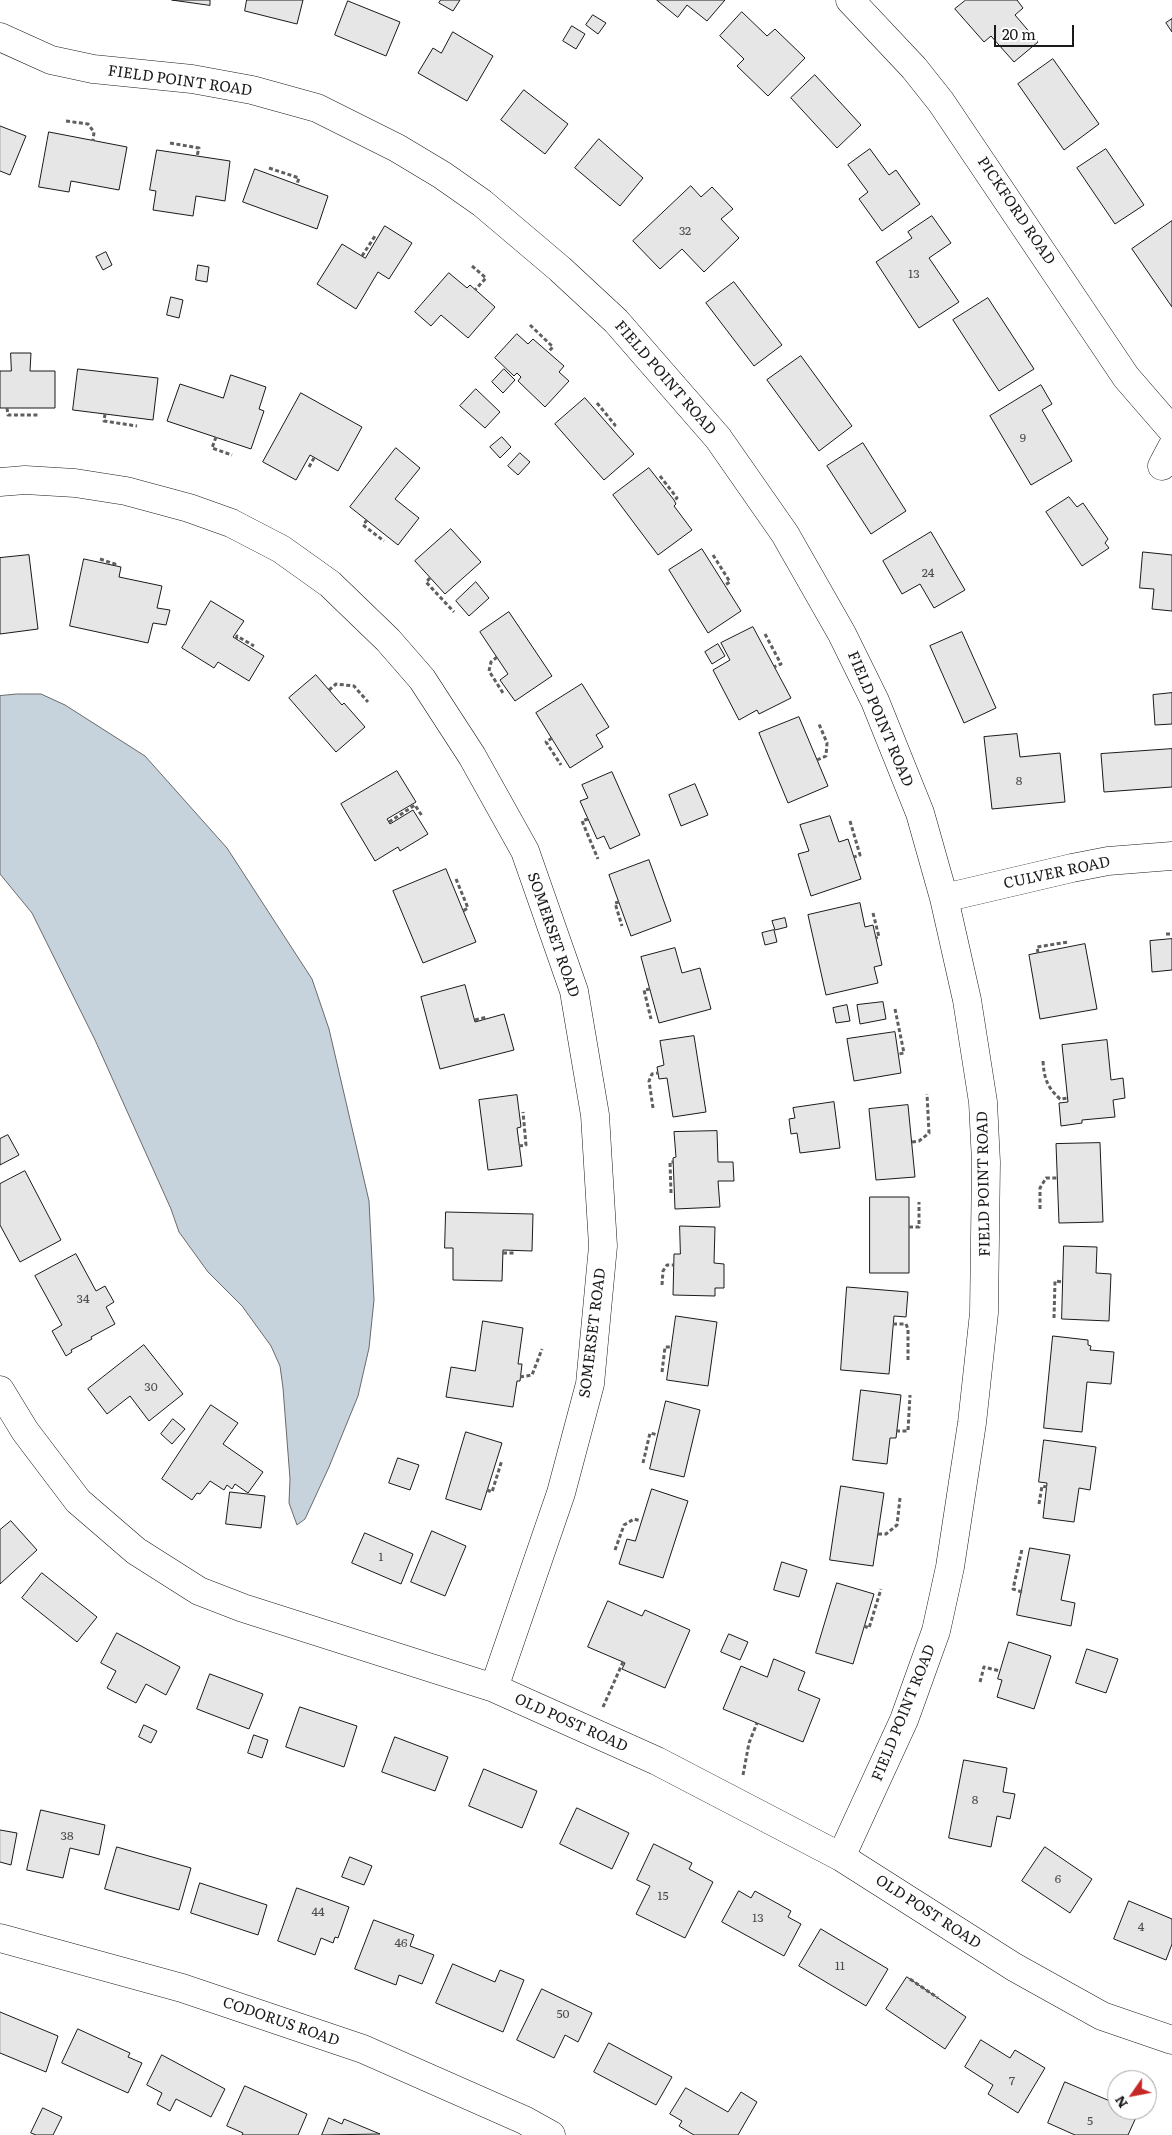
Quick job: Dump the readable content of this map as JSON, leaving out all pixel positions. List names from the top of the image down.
{
  "streets": {
    "street": [
      "FIELD POINT ROAD",
      "PICKFORD ROAD",
      "CULVER ROAD",
      "SOMERSET ROAD",
      "OLD POST ROAD",
      "CODORUS ROAD"
    ]
  },
  "crossings": [
    ["FIELD POINT ROAD", "CULVER ROAD"],
    ["FIELD POINT ROAD", "OLD POST ROAD"],
    ["SOMERSET ROAD", "OLD POST ROAD"]
  ],
  "house_numbers": [
    "32",
    "13",
    "9",
    "24",
    "8",
    "34",
    "30",
    "1",
    "8",
    "38",
    "6",
    "15",
    "44",
    "13",
    "4",
    "46",
    "11",
    "50",
    "7",
    "5"
  ],
  "scale_bar": "20 m",
  "north": "bottom left"
}
